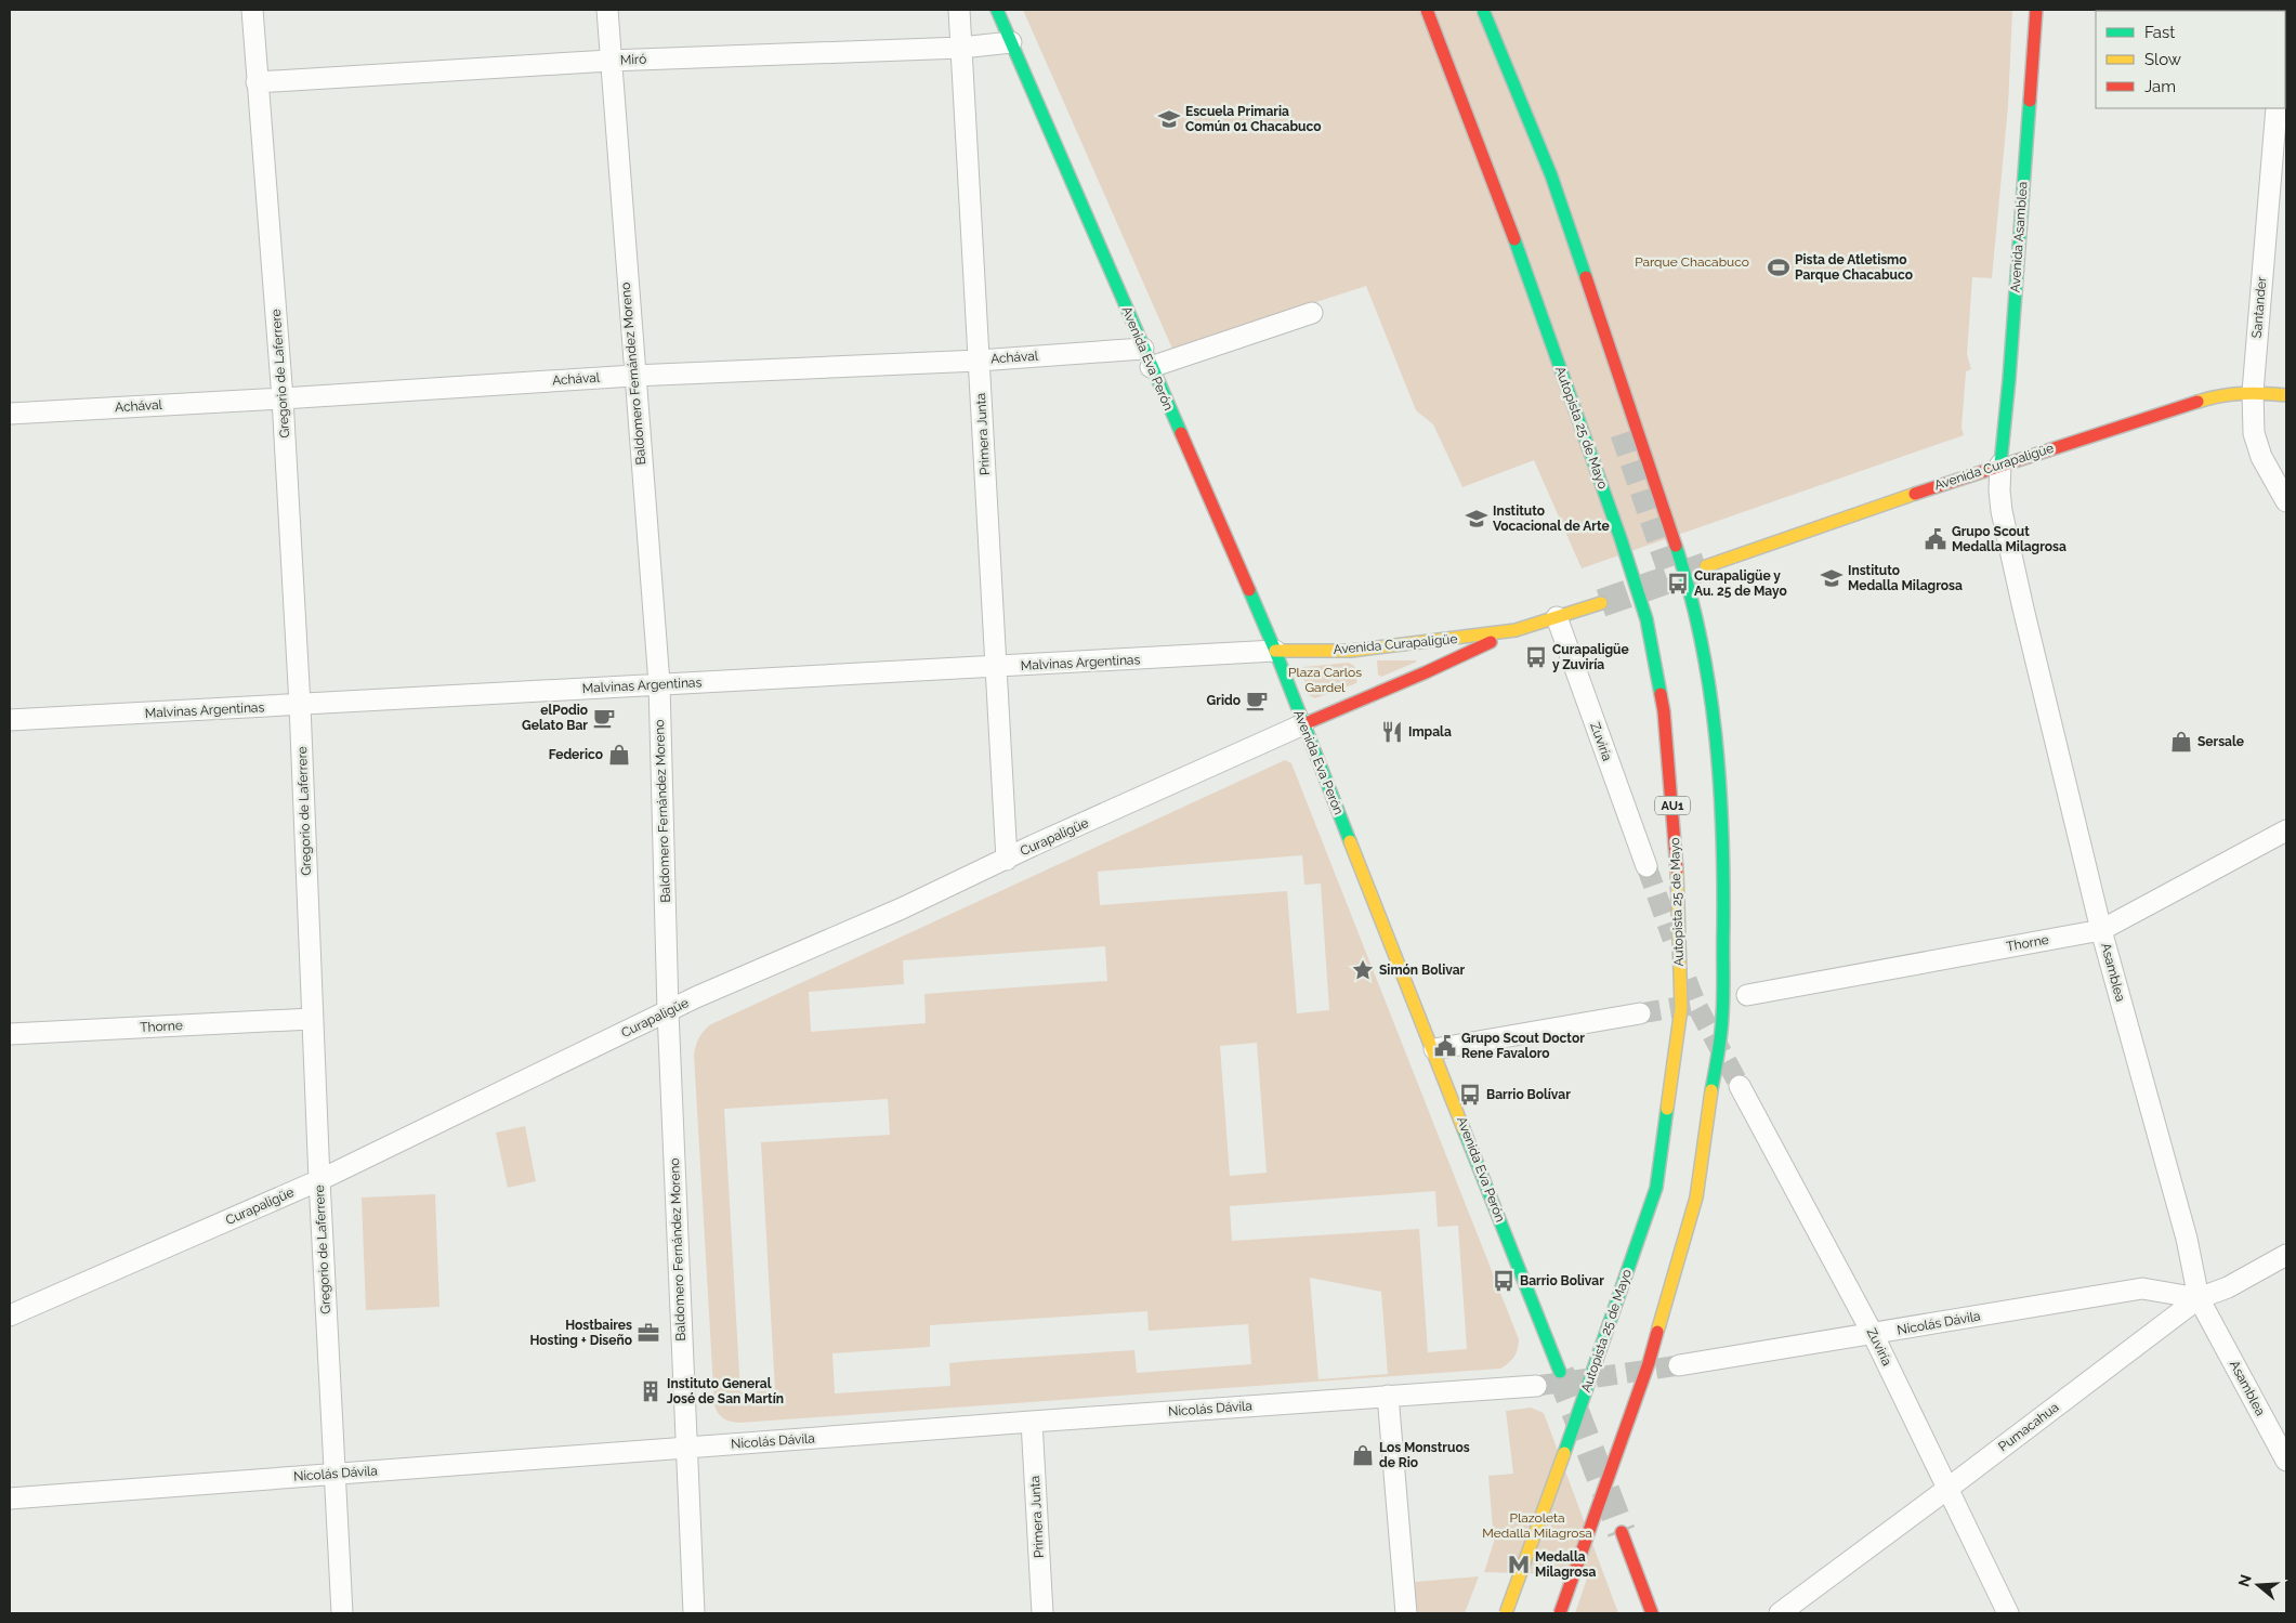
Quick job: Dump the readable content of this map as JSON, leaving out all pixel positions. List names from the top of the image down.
{
  "streets": {
    "main road": [
      "Avenida Asamblea",
      "Avenida Eva Perón",
      "Autopista 25 de Mayo",
      "Avenida Curapaligüe",
      "AU1"
    ],
    "street": [
      "Miró",
      "Santander",
      "Achával",
      "Gregorio de Laferrere",
      "Baldomero Fernández Moreno",
      "Primera Junta",
      "Malvinas Argentinas",
      "Zuviría",
      "Curapaligüe",
      "Thorne",
      "Asamblea",
      "Nicolás Dávila",
      "Pumacahua"
    ]
  },
  "crossings": [
    ["Miró", "Avenida Eva Perón"],
    ["Miró", "Gregorio de Laferrere"],
    ["Miró", "Baldomero Fernández Moreno"],
    ["Miró", "Primera Junta"],
    ["Avenida Asamblea", "Avenida Curapaligüe"],
    ["Avenida Asamblea", "Asamblea"],
    ["Santander", "Avenida Curapaligüe"],
    ["Achával", "Avenida Eva Perón"],
    ["Achával", "Gregorio de Laferrere"],
    ["Achával", "Baldomero Fernández Moreno"],
    ["Achával", "Primera Junta"],
    ["Avenida Eva Perón", "Avenida Curapaligüe"],
    ["Avenida Eva Perón", "Malvinas Argentinas"],
    ["Avenida Eva Perón", "Curapaligüe"],
    ["Gregorio de Laferrere", "Malvinas Argentinas"],
    ["Gregorio de Laferrere", "Curapaligüe"],
    ["Gregorio de Laferrere", "Thorne"],
    ["Gregorio de Laferrere", "Nicolás Dávila"],
    ["Baldomero Fernández Moreno", "Malvinas Argentinas"],
    ["Baldomero Fernández Moreno", "Curapaligüe"],
    ["Baldomero Fernández Moreno", "Nicolás Dávila"],
    ["Primera Junta", "Malvinas Argentinas"],
    ["Primera Junta", "Curapaligüe"],
    ["Primera Junta", "Nicolás Dávila"],
    ["Avenida Curapaligüe", "Malvinas Argentinas"],
    ["Avenida Curapaligüe", "Zuviría"],
    ["Avenida Curapaligüe", "Curapaligüe"],
    ["Avenida Curapaligüe", "Asamblea"],
    ["Zuviría", "Nicolás Dávila"],
    ["Zuviría", "Pumacahua"],
    ["Thorne", "Asamblea"],
    ["Asamblea", "Nicolás Dávila"],
    ["Asamblea", "Pumacahua"],
    ["Nicolás Dávila", "Pumacahua"]
  ],
  "parks": ["Parque Chacabuco", "Plaza Carlos Gardel", "Plazoleta Medalla Milagrosa"],
  "places": {
    "school or university": ["Escuela Primaria Común 01 Chacabuco", "Instituto Vocacional de Arte", "Instituto Medalla Milagrosa"],
    "sports": ["Pista de Atletismo Parque Chacabuco"],
    "public building": ["Grupo Scout Medalla Milagrosa", "Grupo Scout Doctor Rene Favaloro"],
    "bus stop": [
      "Curapaligüe y Au. 25 de Mayo",
      "Curapaligüe y Zuviría",
      "Barrio Bolívar",
      "Barrio Bolivar"
    ],
    "cafe": ["Grido", "elPodio Gelato Bar"],
    "restaurant": ["Impala"],
    "shop": ["Sersale", "Federico", "Los Monstruos de Rio"],
    "place": ["Simón Bolivar"],
    "office": ["Hostbaires Hosting + Diseño"],
    "building": ["Instituto General José de San Martín"],
    "metro station": ["Medalla Milagrosa"]
  },
  "legend": ["Fast", "Slow", "Jam"],
  "north": "left"
}
